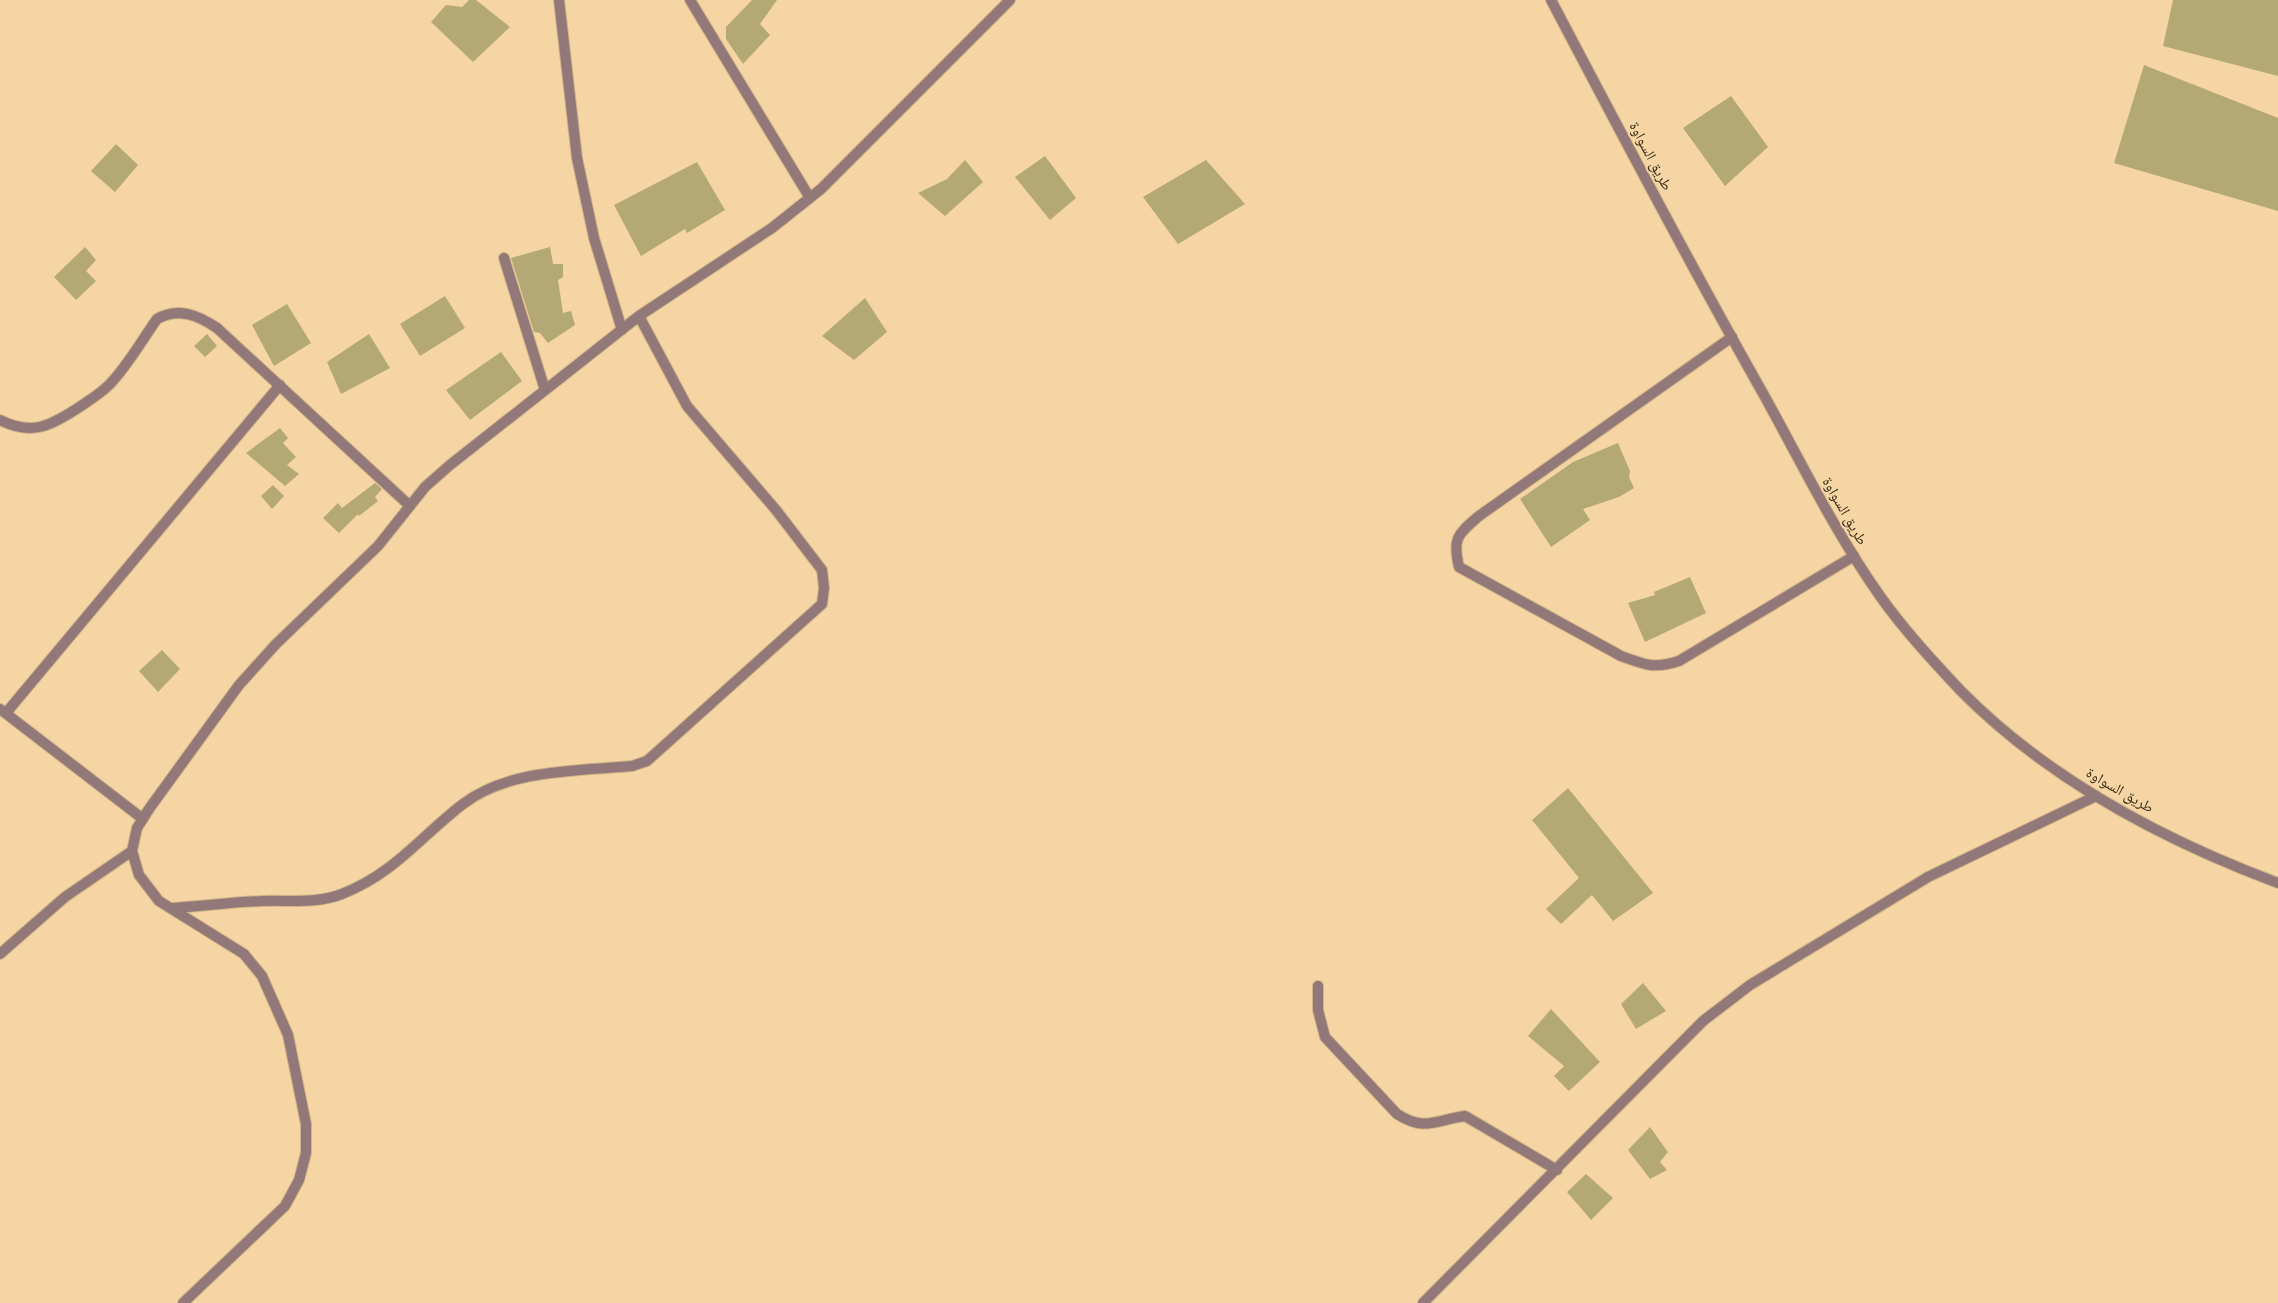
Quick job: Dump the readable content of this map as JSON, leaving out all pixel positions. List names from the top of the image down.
{
  "streets": {
    "street": ["طريق السواوة"]
  }
}
